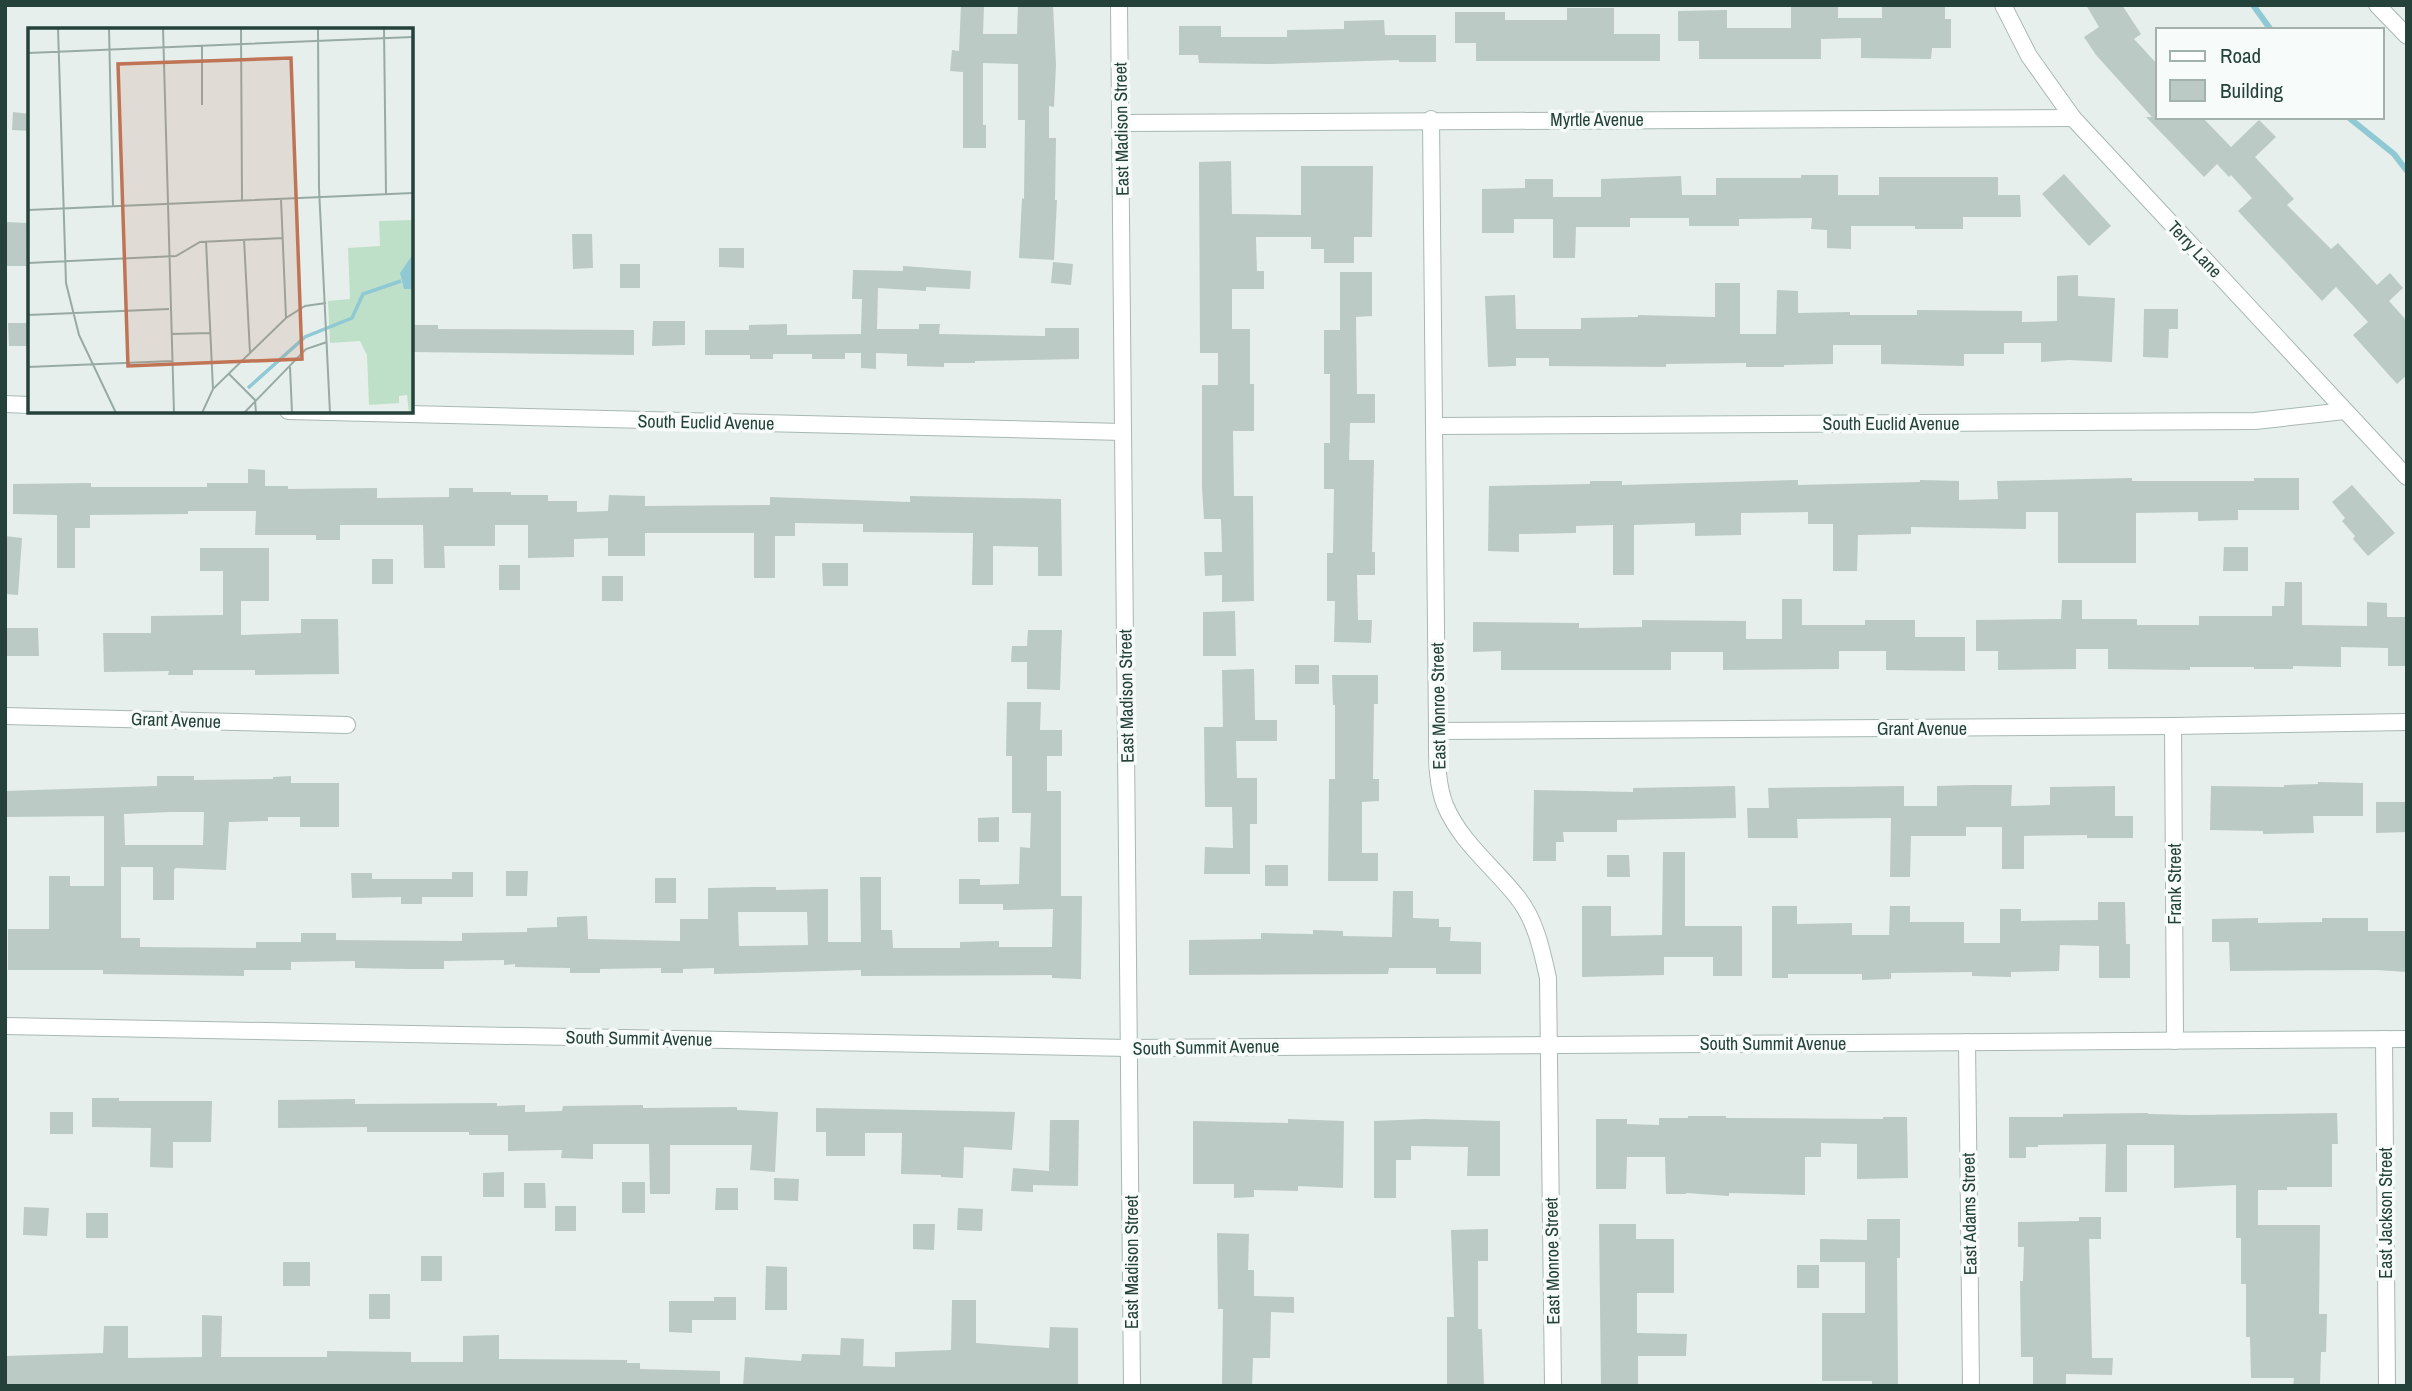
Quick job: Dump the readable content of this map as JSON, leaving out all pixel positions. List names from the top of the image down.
{
  "streets": {
    "street": [
      "Myrtle Avenue",
      "East Madison Street",
      "Terry Lane",
      "South Euclid Avenue",
      "East Monroe Street",
      "Grant Avenue",
      "Frank Street",
      "South Summit Avenue",
      "East Jackson Street",
      "East Adams Street"
    ]
  },
  "crossings": [
    ["Myrtle Avenue", "East Madison Street"],
    ["Myrtle Avenue", "Terry Lane"],
    ["Myrtle Avenue", "East Monroe Street"],
    ["East Madison Street", "South Euclid Avenue"],
    ["East Madison Street", "South Summit Avenue"],
    ["Terry Lane", "South Euclid Avenue"],
    ["South Euclid Avenue", "East Monroe Street"],
    ["East Monroe Street", "Grant Avenue"],
    ["East Monroe Street", "South Summit Avenue"],
    ["Grant Avenue", "Frank Street"],
    ["Frank Street", "South Summit Avenue"],
    ["South Summit Avenue", "East Jackson Street"],
    ["South Summit Avenue", "East Adams Street"]
  ],
  "legend": ["Road", "Building"]
}
